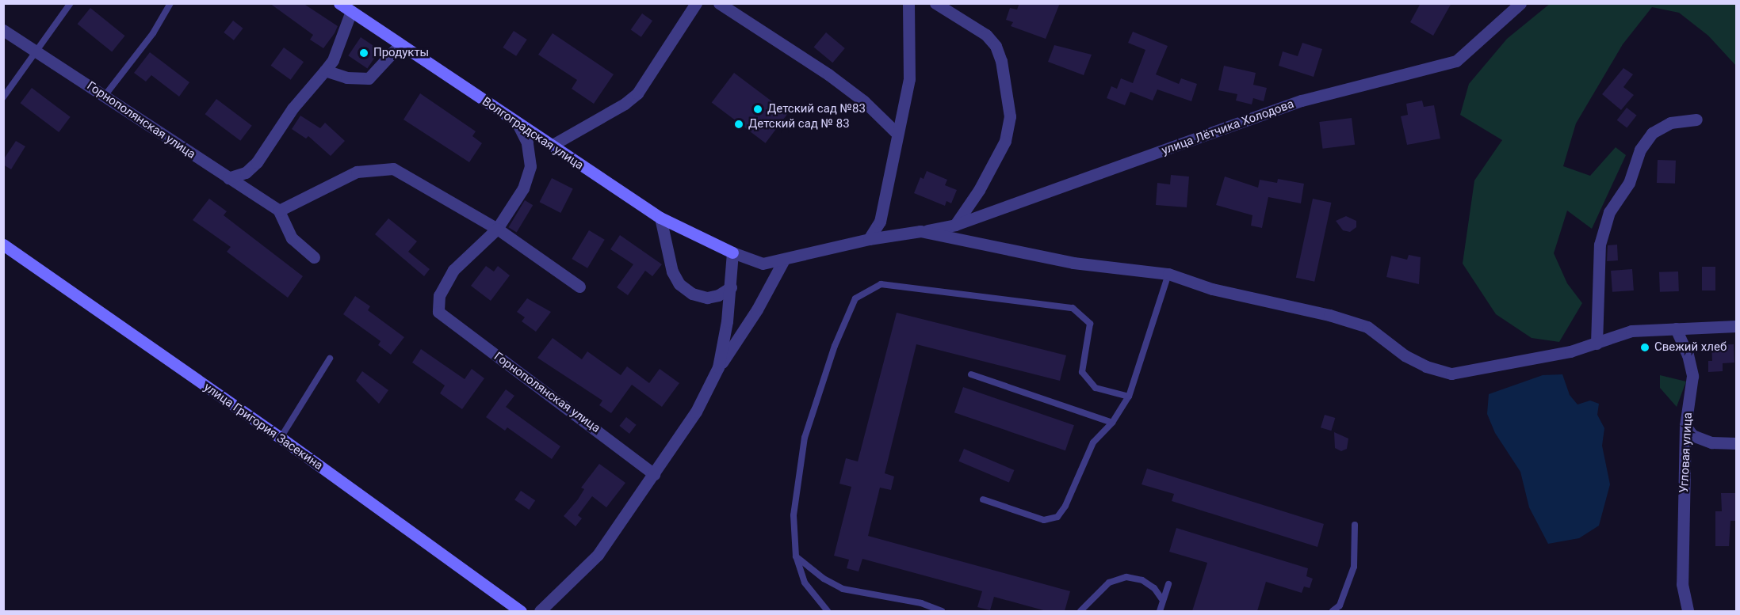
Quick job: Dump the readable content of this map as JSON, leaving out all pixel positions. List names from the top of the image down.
{
  "streets": {
    "main road": ["Волгоградская улица", "улица Григория Засекина"],
    "street": ["Горнополянская улица", "улица Лётчика Холодова", "Угловая улица"]
  },
  "crossings": [
    ["улица Лётчика Холодова", "Волгоградская улица"]
  ],
  "places": [
    "Продукты",
    "Детский сад №83",
    "Детский сад № 83",
    "Свежий хлеб"
  ]
}
